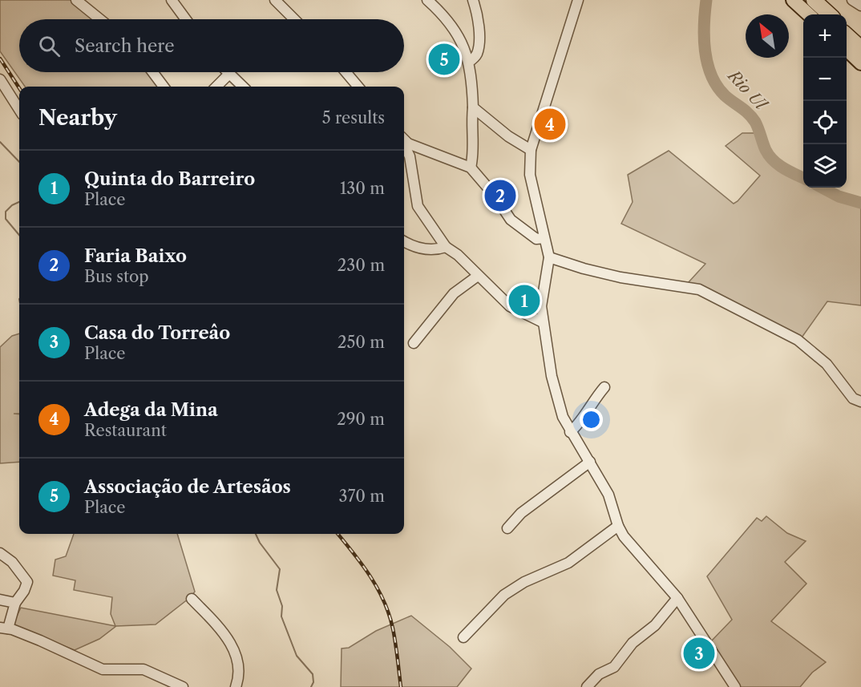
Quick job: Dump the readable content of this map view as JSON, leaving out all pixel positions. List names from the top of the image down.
{
  "water": ["Rio Ul"],
  "north": "top left",
  "page": {
    "map_buttons": ["+", "−"],
    "search": "Search here",
    "pins": [
      "5",
      "4",
      "2",
      "1",
      "3"
    ],
    "heading": ["Nearby", "5 results"],
    "list": [
      {
        "mark": "1",
        "name": "Quinta do Barreiro",
        "note": "Place",
        "value": "130 m"
      },
      {
        "mark": "2",
        "name": "Faria Baixo",
        "note": "Bus stop",
        "value": "230 m"
      },
      {
        "mark": "3",
        "name": "Casa do Torreâo",
        "note": "Place",
        "value": "250 m"
      },
      {
        "mark": "4",
        "name": "Adega da Mina",
        "note": "Restaurant",
        "value": "290 m"
      },
      {
        "mark": "5",
        "name": "Associação de Artesãos",
        "note": "Place",
        "value": "370 m"
      }
    ]
  }
}
